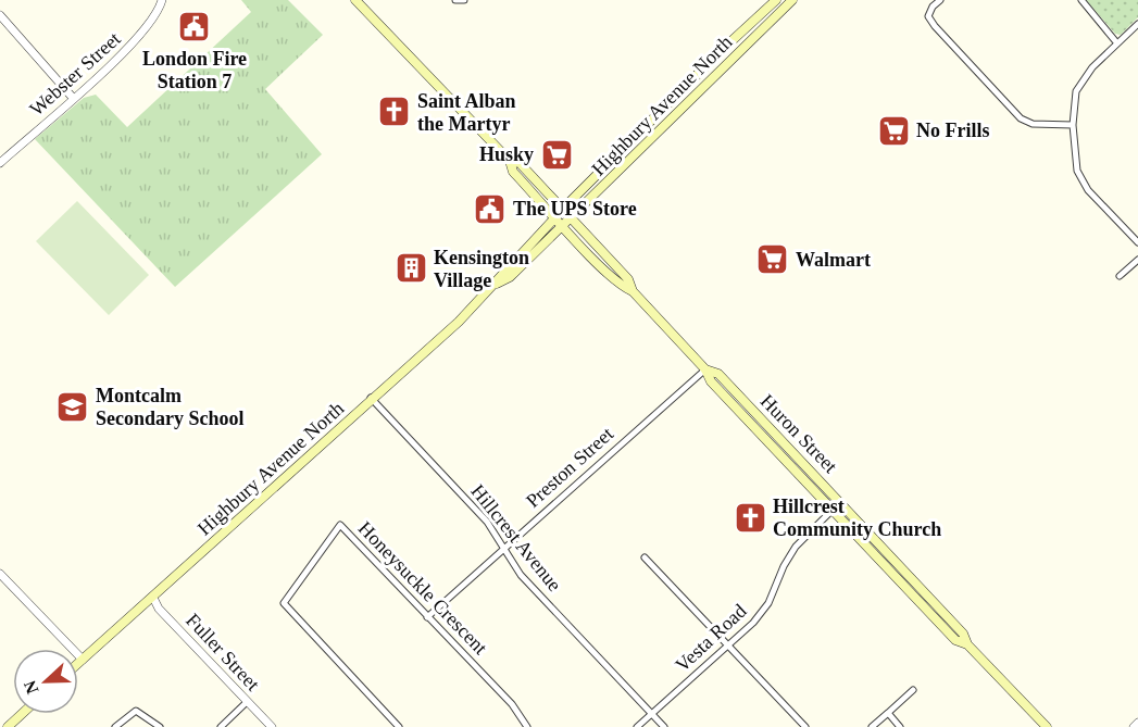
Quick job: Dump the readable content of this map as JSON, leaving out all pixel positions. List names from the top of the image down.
{
  "streets": {
    "main road": ["Highbury Avenue North", "Huron Street"],
    "street": [
      "Webster Street",
      "Preston Street",
      "Hillcrest Avenue",
      "Honeysuckle Crescent",
      "Vesta Road",
      "Fuller Street"
    ]
  },
  "crossings": [
    ["Highbury Avenue North", "Huron Street"],
    ["Highbury Avenue North", "Hillcrest Avenue"],
    ["Highbury Avenue North", "Fuller Street"],
    ["Huron Street", "Preston Street"],
    ["Huron Street", "Vesta Road"],
    ["Preston Street", "Hillcrest Avenue"],
    ["Preston Street", "Honeysuckle Crescent"],
    ["Hillcrest Avenue", "Vesta Road"]
  ],
  "places": {
    "public building": ["London Fire Station 7", "The UPS Store"],
    "church": ["Saint Alban the Martyr", "Hillcrest Community Church"],
    "supermarket": ["No Frills", "Husky", "Walmart"],
    "building": ["Kensington Village"],
    "school or university": ["Montcalm Secondary School"]
  },
  "north": "left"
}
